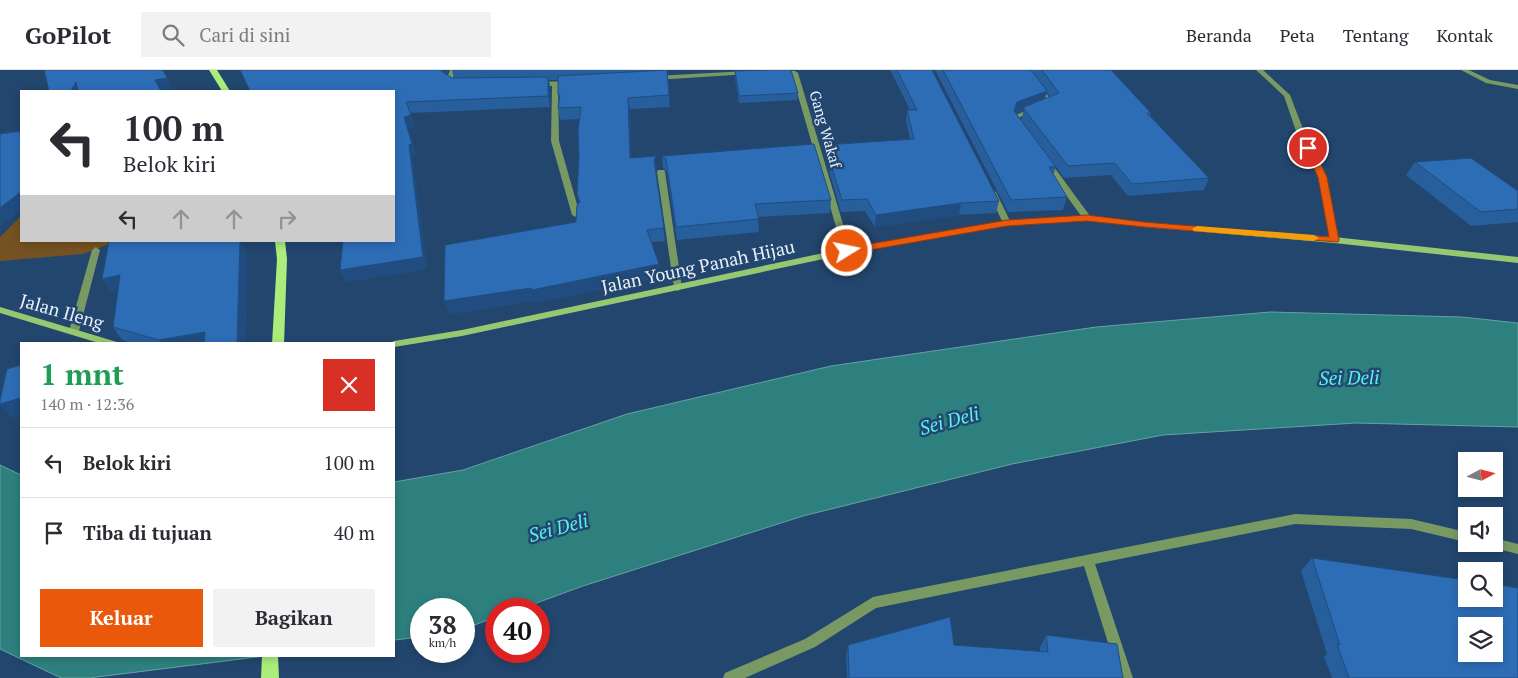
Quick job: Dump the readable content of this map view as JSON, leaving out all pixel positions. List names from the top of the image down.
{
  "streets": {
    "street": ["Gang Wakaf", "Jalan Young Panah Hijau", "Jalan Ileng"]
  },
  "crossings": [
    ["Gang Wakaf", "Jalan Young Panah Hijau"]
  ],
  "water": ["Sei Deli"],
  "north": "right",
  "page": {
    "header": "GoPilot",
    "search": "Cari di sini",
    "nav": [
      "Beranda",
      "Peta",
      "Tentang",
      "Kontak"
    ],
    "turn": ["100 m", "Belok kiri"],
    "heading": ["1 mnt", "140 m · 12:36"],
    "list": [
      {
        "name": "Belok kiri",
        "value": "100 m"
      },
      {
        "name": "Tiba di tujuan",
        "value": "40 m"
      }
    ],
    "buttons": ["Keluar", "Bagikan"],
    "speed": "38 km/h",
    "limit": "40"
  }
}
